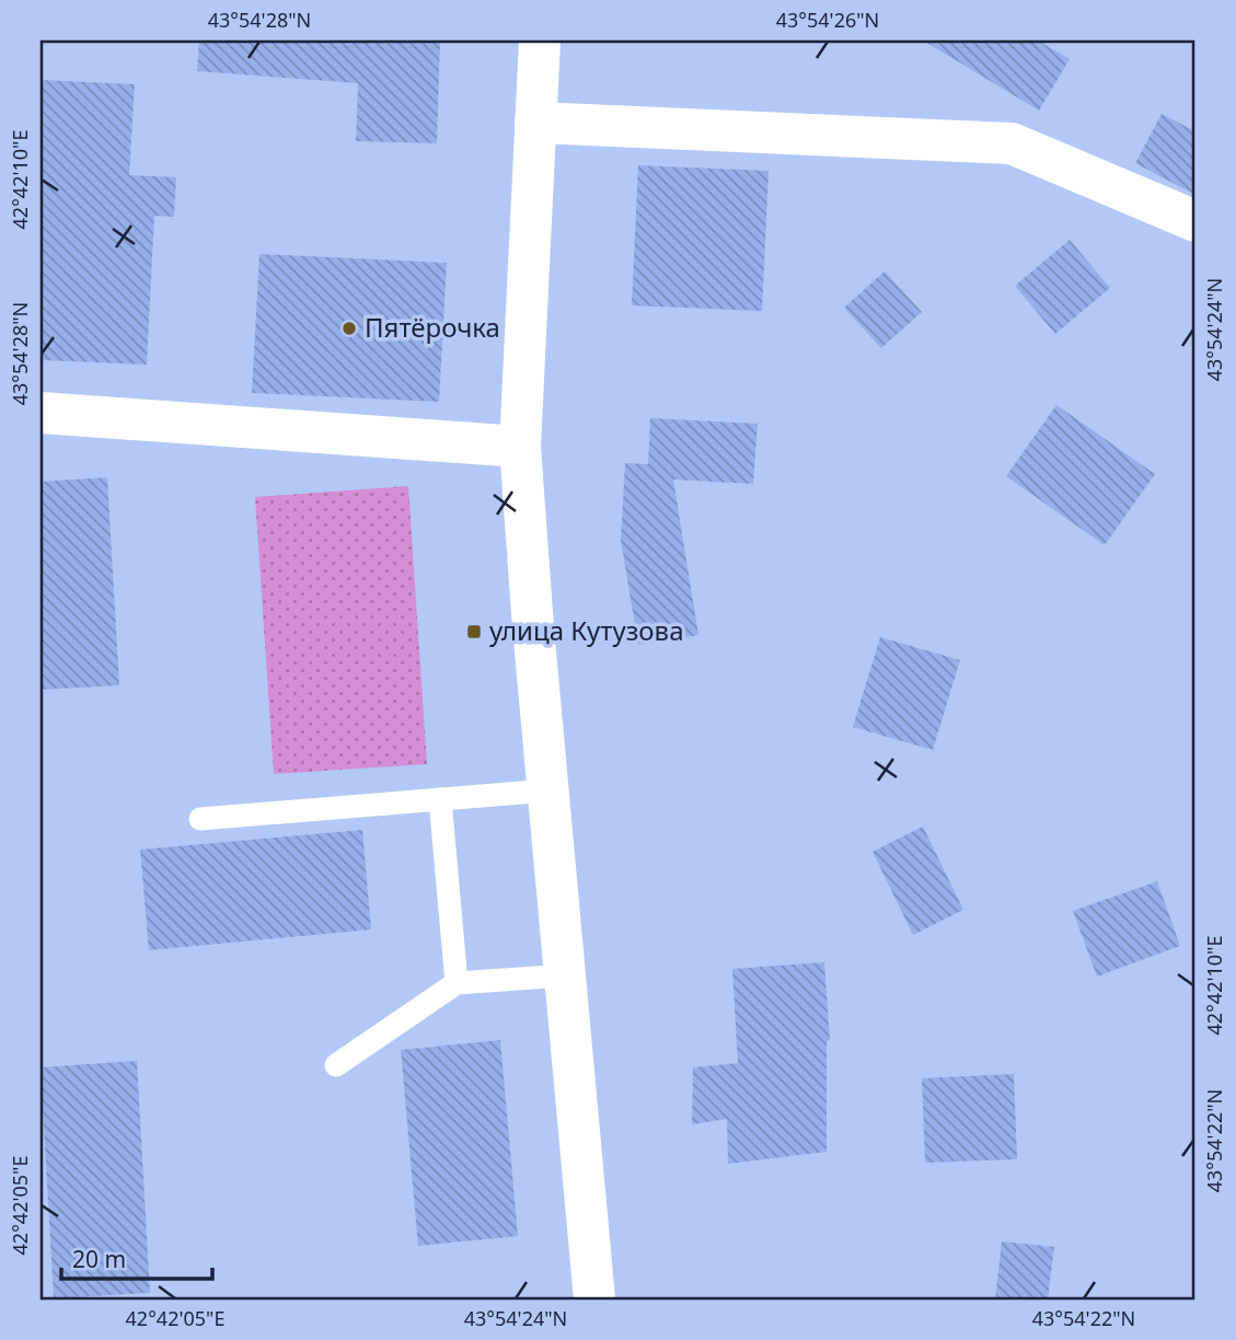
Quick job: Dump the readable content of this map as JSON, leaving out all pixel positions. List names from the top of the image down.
{
  "places": {
    "other": ["Пятёрочка"],
    "transit": ["улица Кутузова"]
  },
  "scale_bar": "20 m",
  "coordinates": [
    "43°54'28\"N",
    "43°54'26\"N",
    "42°42'10\"E",
    "43°54'24\"N",
    "43°54'22\"N",
    "42°42'05\"E"
  ]
}
